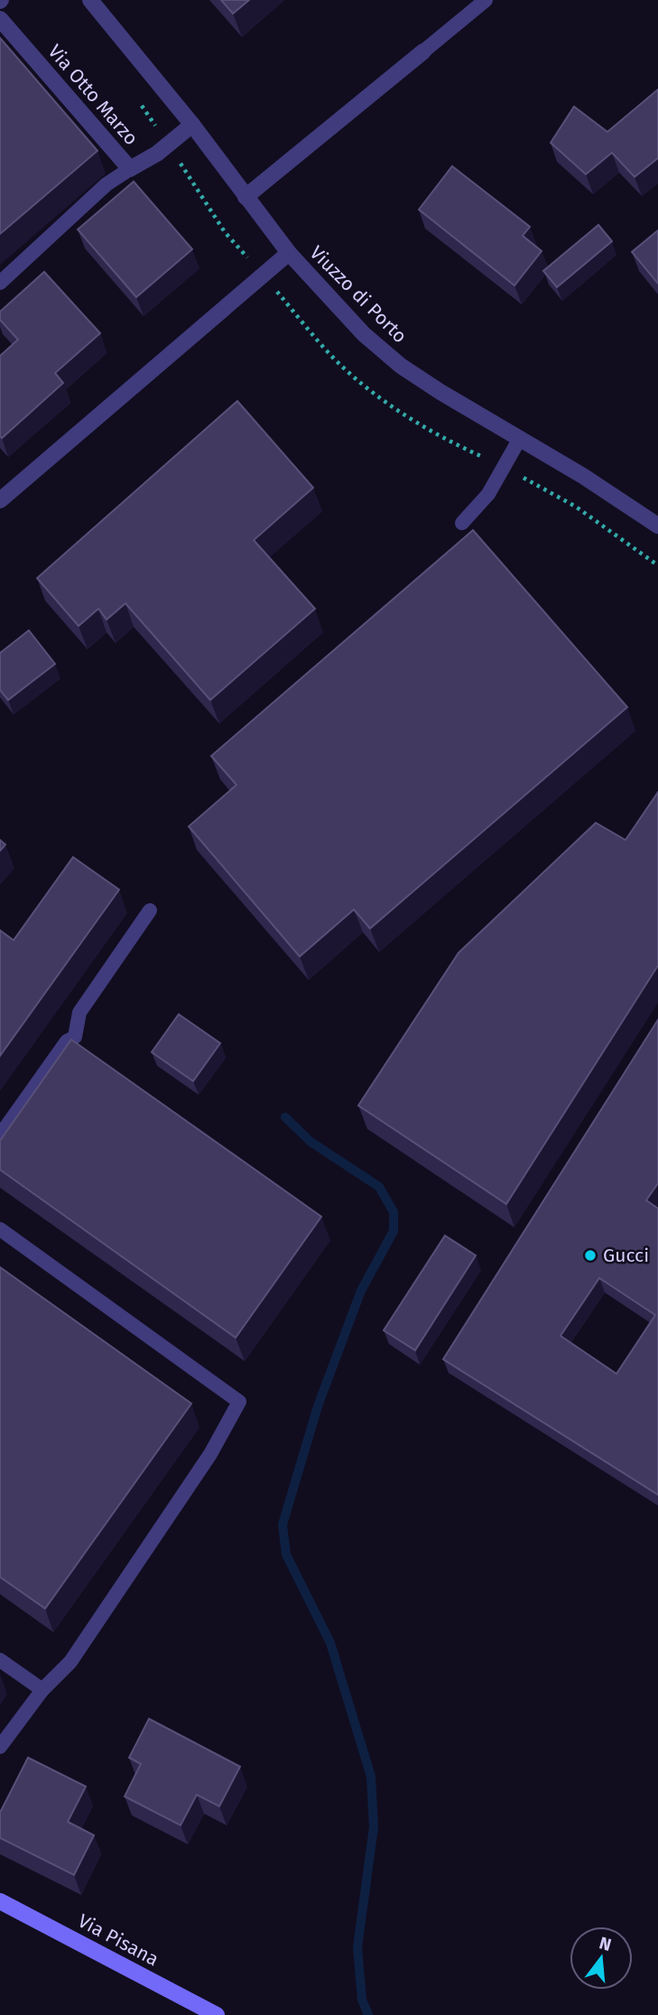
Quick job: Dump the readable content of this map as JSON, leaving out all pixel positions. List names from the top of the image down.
{
  "streets": {
    "main road": ["Via Pisana"],
    "street": ["Via Otto Marzo", "Viuzzo di Porto"]
  },
  "places": ["Gucci"],
  "north": "top"
}
